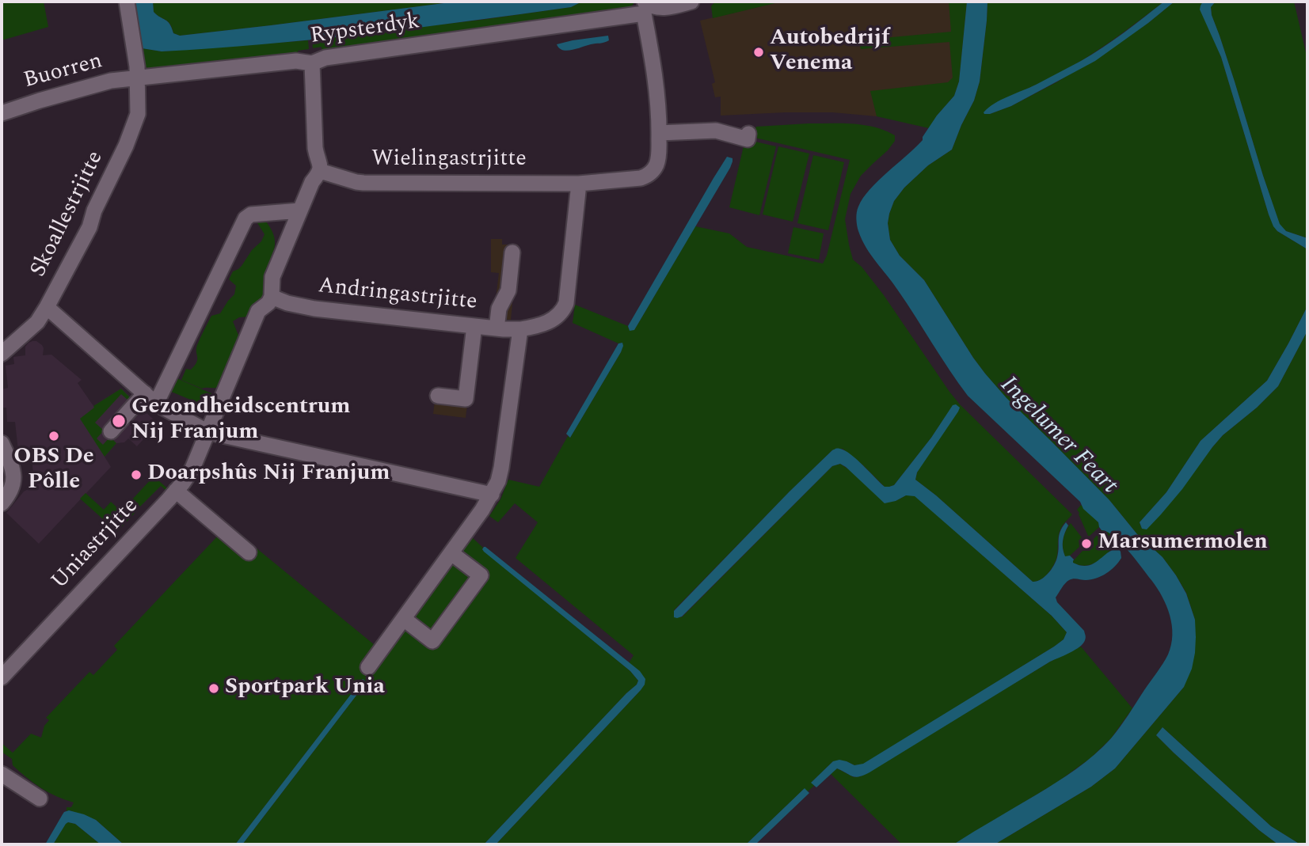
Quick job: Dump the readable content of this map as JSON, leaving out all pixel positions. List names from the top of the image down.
{
  "streets": {
    "street": [
      "Rypsterdyk",
      "Buorren",
      "Wielingastrjitte",
      "Skoallestrjitte",
      "Andringastrjitte",
      "Uniastrjitte"
    ]
  },
  "crossings": [
    ["Rypsterdyk", "Buorren"],
    ["Rypsterdyk", "Wielingastrjitte"],
    ["Rypsterdyk", "Skoallestrjitte"],
    ["Buorren", "Skoallestrjitte"],
    ["Wielingastrjitte", "Andringastrjitte"],
    ["Andringastrjitte", "Uniastrjitte"]
  ],
  "water": ["Ingelumer Feart"],
  "places": [
    "Autobedrijf Venema",
    "Gezondheidscentrum Nij Franjum",
    "OBS De Pôlle",
    "Doarpshûs Nij Franjum",
    "Marsumermolen",
    "Sportpark Unia"
  ]
}
